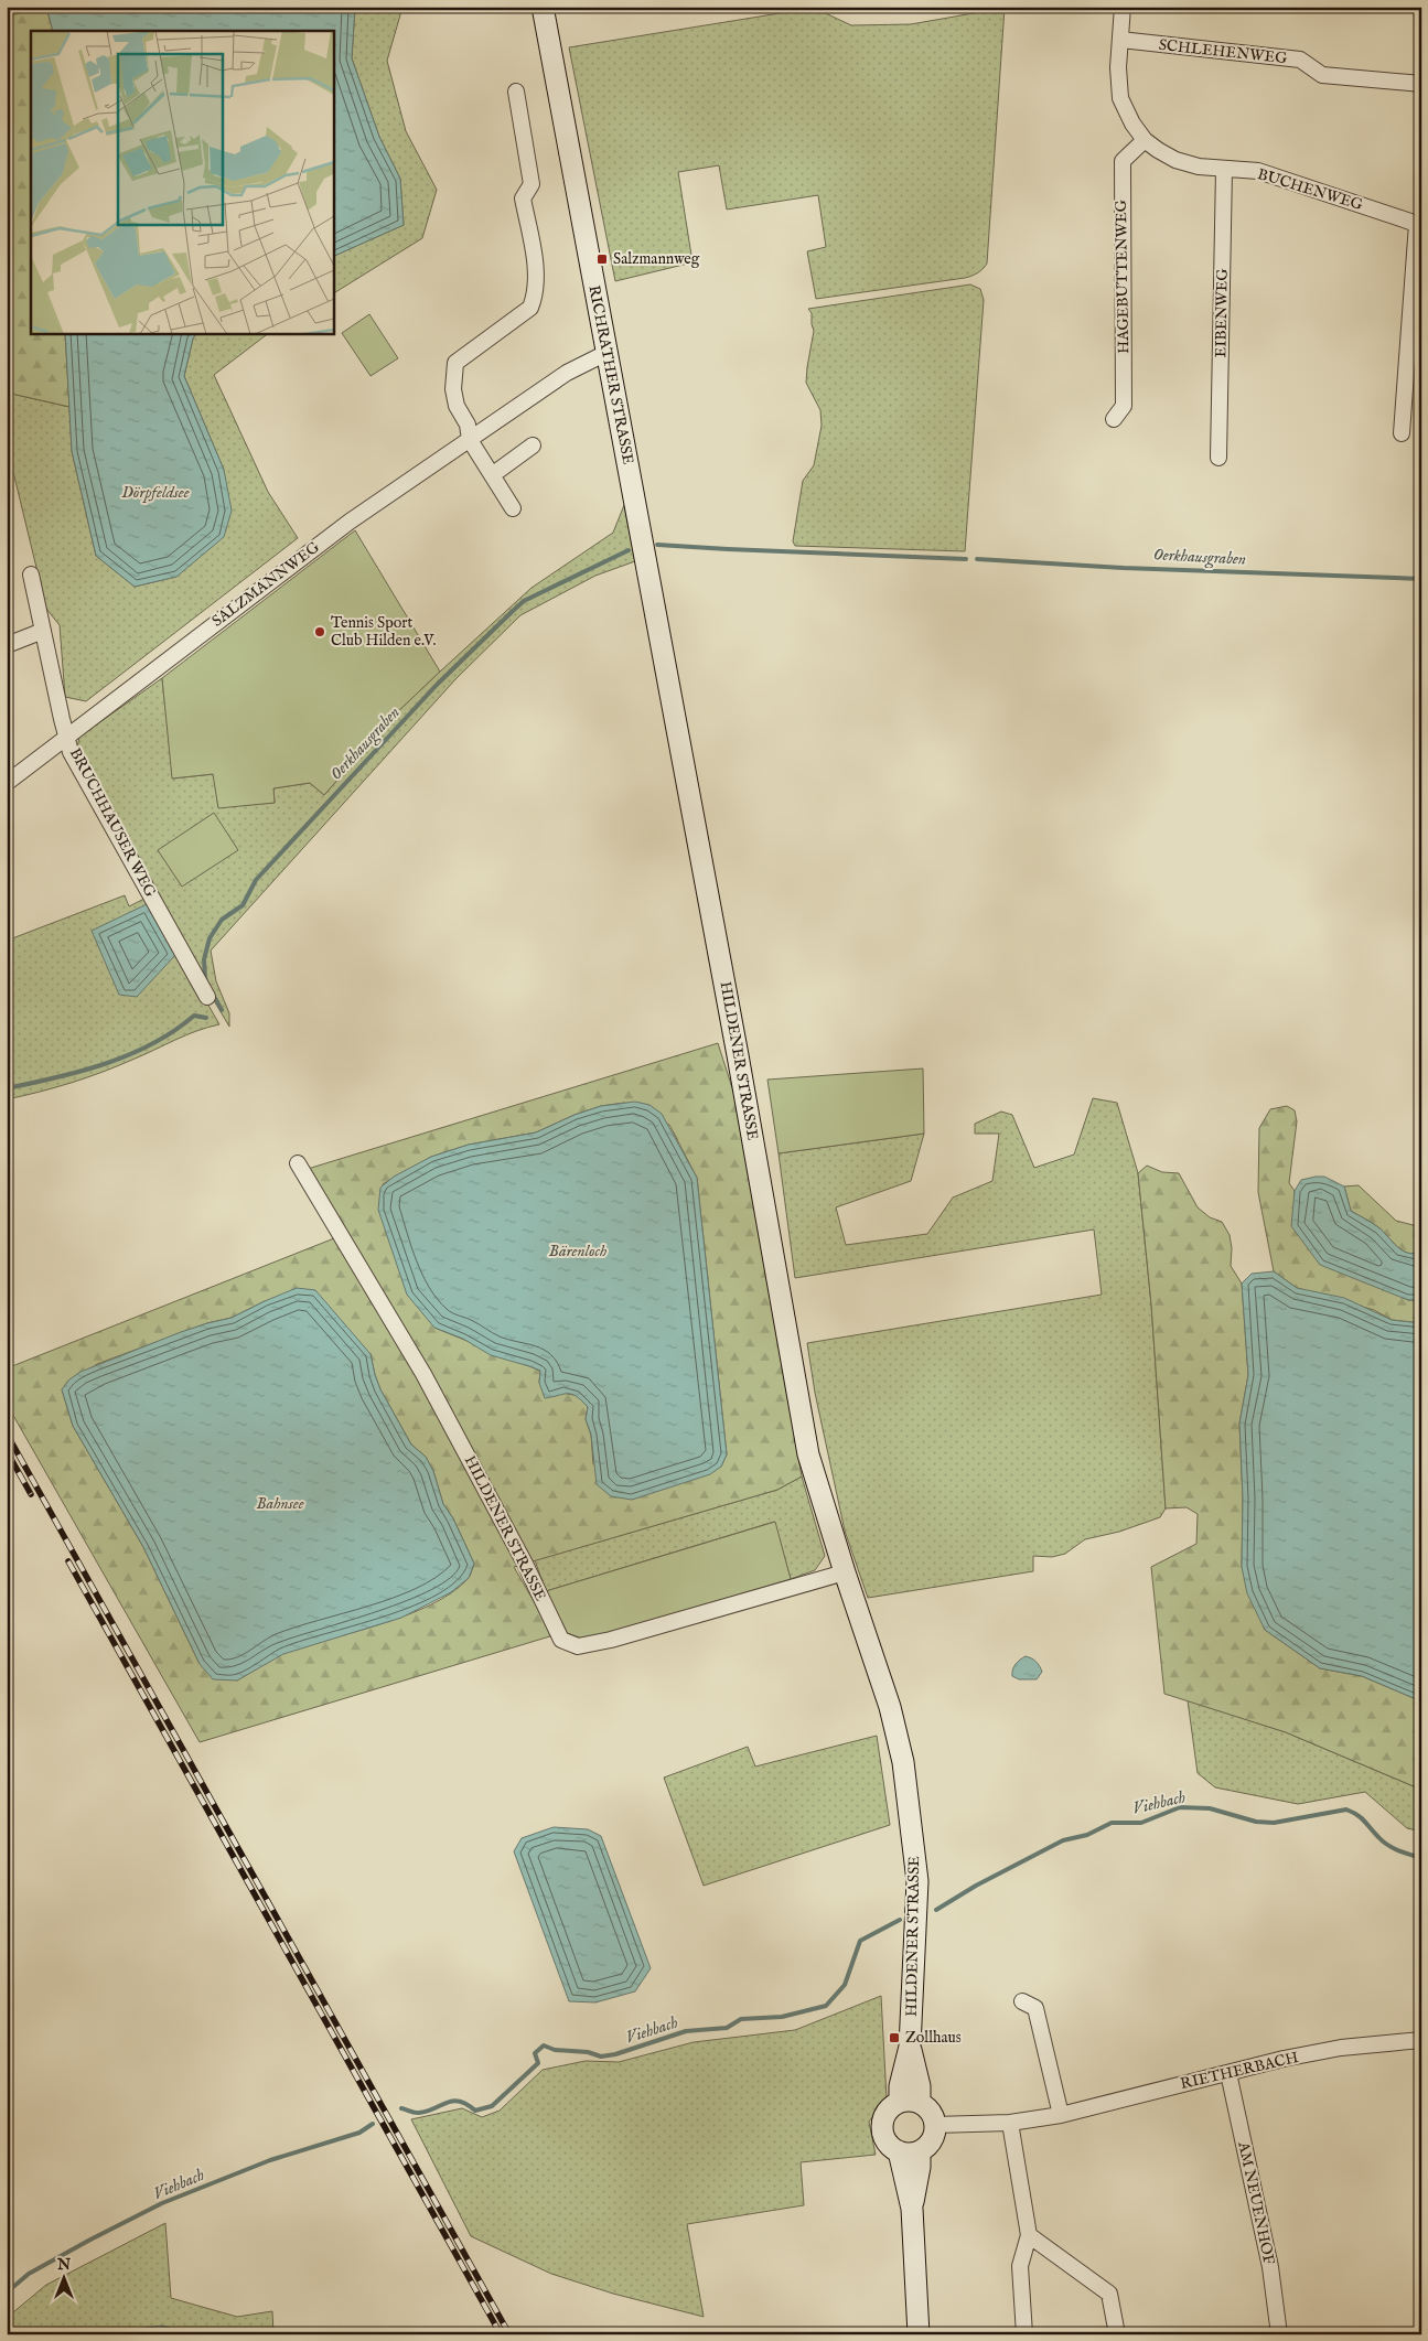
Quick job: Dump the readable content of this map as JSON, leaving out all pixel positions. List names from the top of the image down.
{
  "streets": {
    "main road": ["RICHRATHER STRASSE", "HILDENER STRASSE"],
    "street": [
      "SCHLEHENWEG",
      "BUCHENWEG",
      "HAGEBUTTENWEG",
      "EIBENWEG",
      "SALZMANNWEG",
      "BRUCHHAUSER WEG",
      "RIETHERBACH",
      "AM NEUENHOF"
    ]
  },
  "crossings": [
    ["SCHLEHENWEG", "BUCHENWEG"],
    ["BUCHENWEG", "HAGEBUTTENWEG"],
    ["BUCHENWEG", "EIBENWEG"],
    ["RICHRATHER STRASSE", "SALZMANNWEG"],
    ["RICHRATHER STRASSE", "HILDENER STRASSE"],
    ["SALZMANNWEG", "BRUCHHAUSER WEG"],
    ["HILDENER STRASSE", "RIETHERBACH"],
    ["RIETHERBACH", "AM NEUENHOF"]
  ],
  "water": [
    "Dörpfeldsee",
    "Oerkhausgraben",
    "Bärenloch",
    "Bahnsee",
    "Viehbach"
  ],
  "places": {
    "transit": ["Salzmannweg", "Zollhaus"],
    "other": ["Tennis Sport Club Hilden e.V."]
  },
  "north": "top"
}
